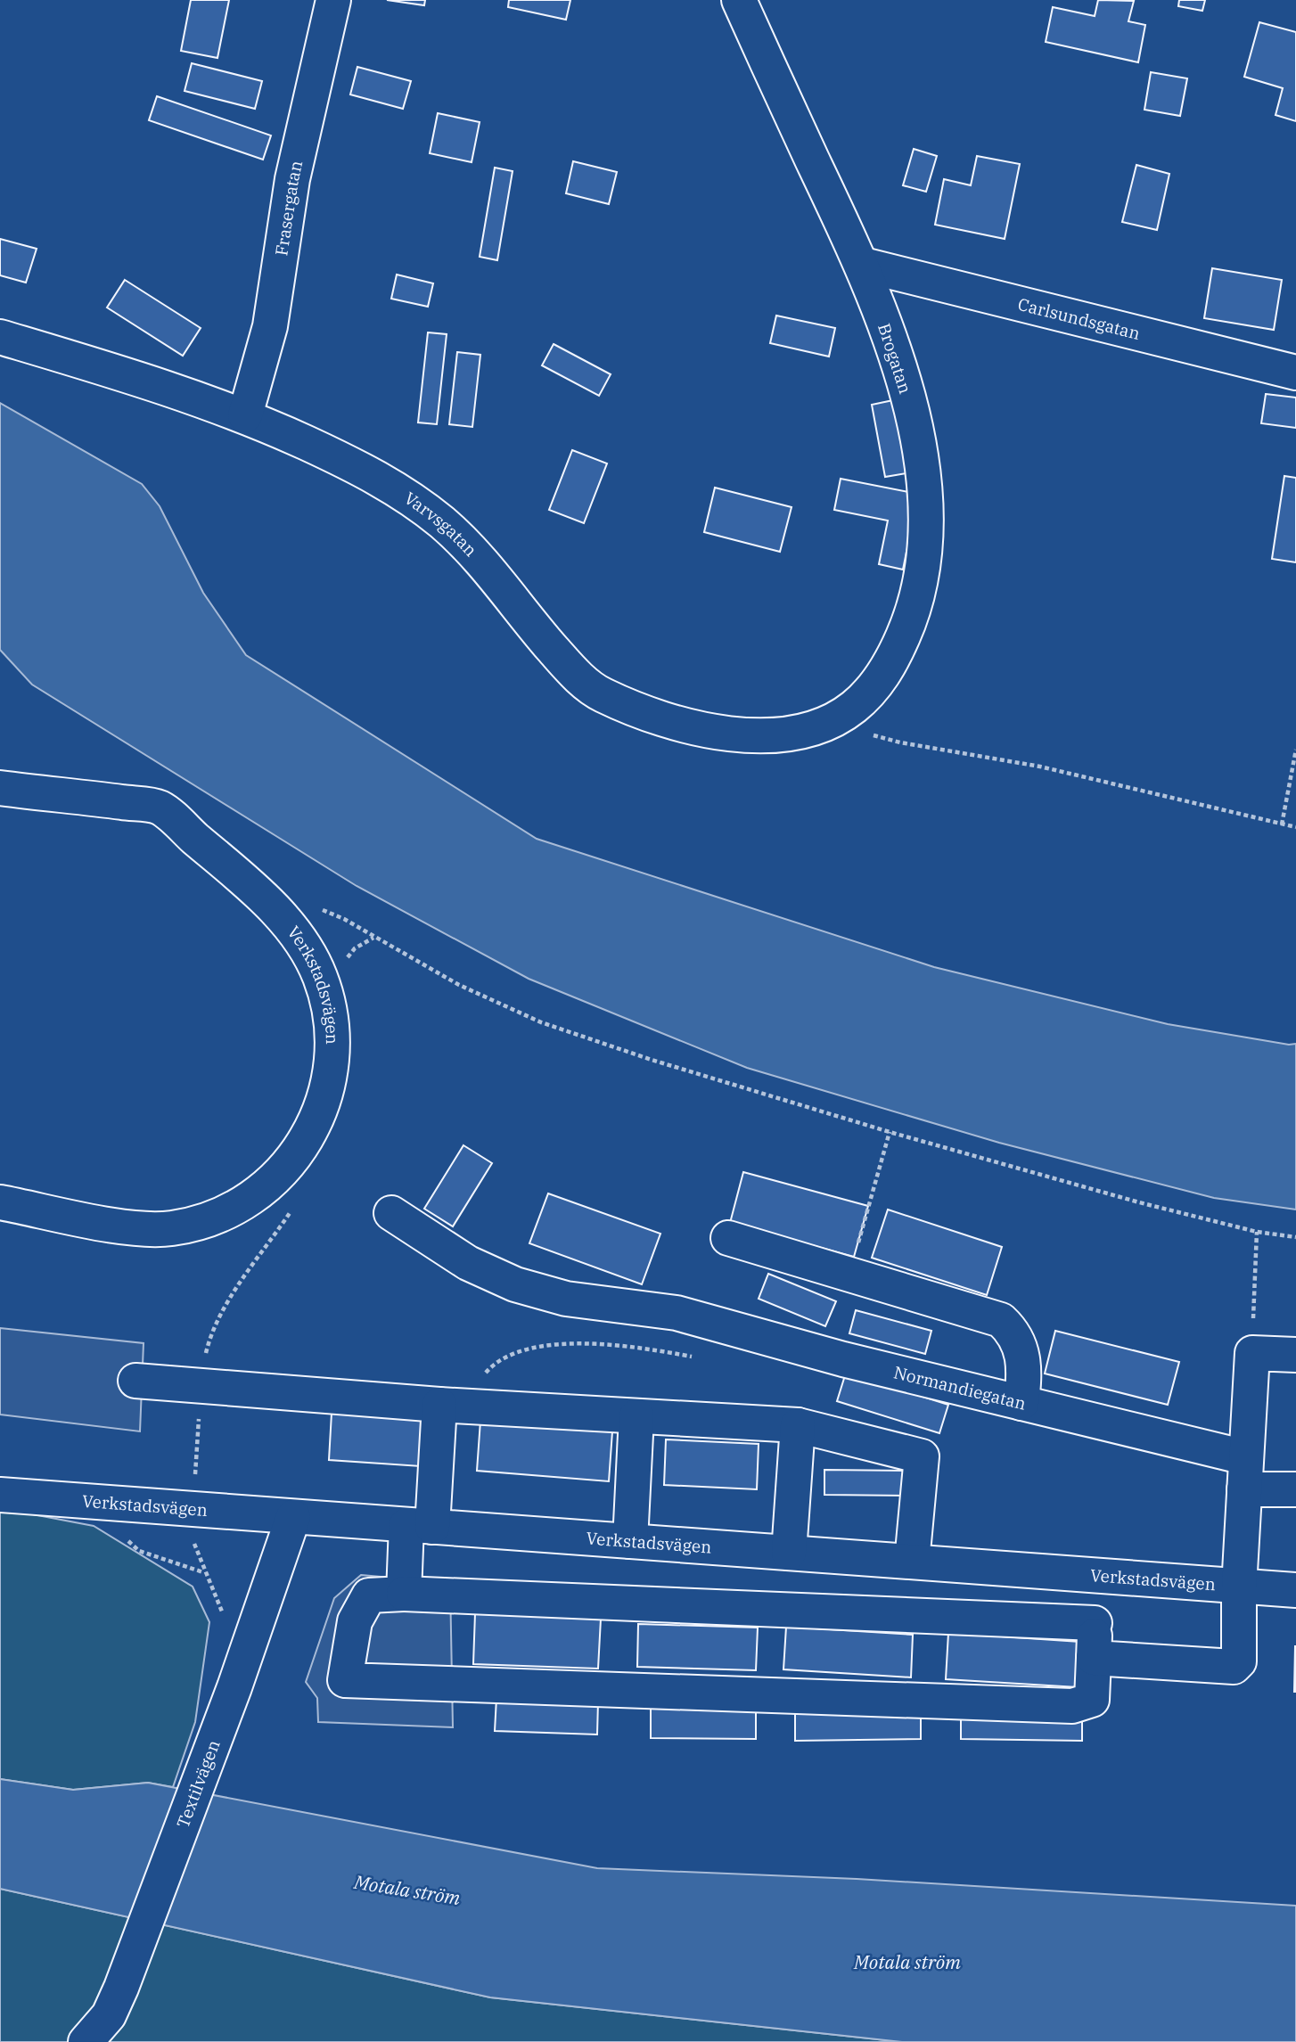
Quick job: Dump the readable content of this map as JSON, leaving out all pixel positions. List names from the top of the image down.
{
  "streets": {
    "street": [
      "Frasergatan",
      "Carlsundsgatan",
      "Brogatan",
      "Varvsgatan",
      "Verkstadsvägen",
      "Normandiegatan",
      "Textilvägen"
    ]
  },
  "crossings": [
    ["Frasergatan", "Varvsgatan"],
    ["Carlsundsgatan", "Brogatan"],
    ["Brogatan", "Varvsgatan"],
    ["Verkstadsvägen", "Textilvägen"]
  ],
  "water": ["Motala ström"]
}
